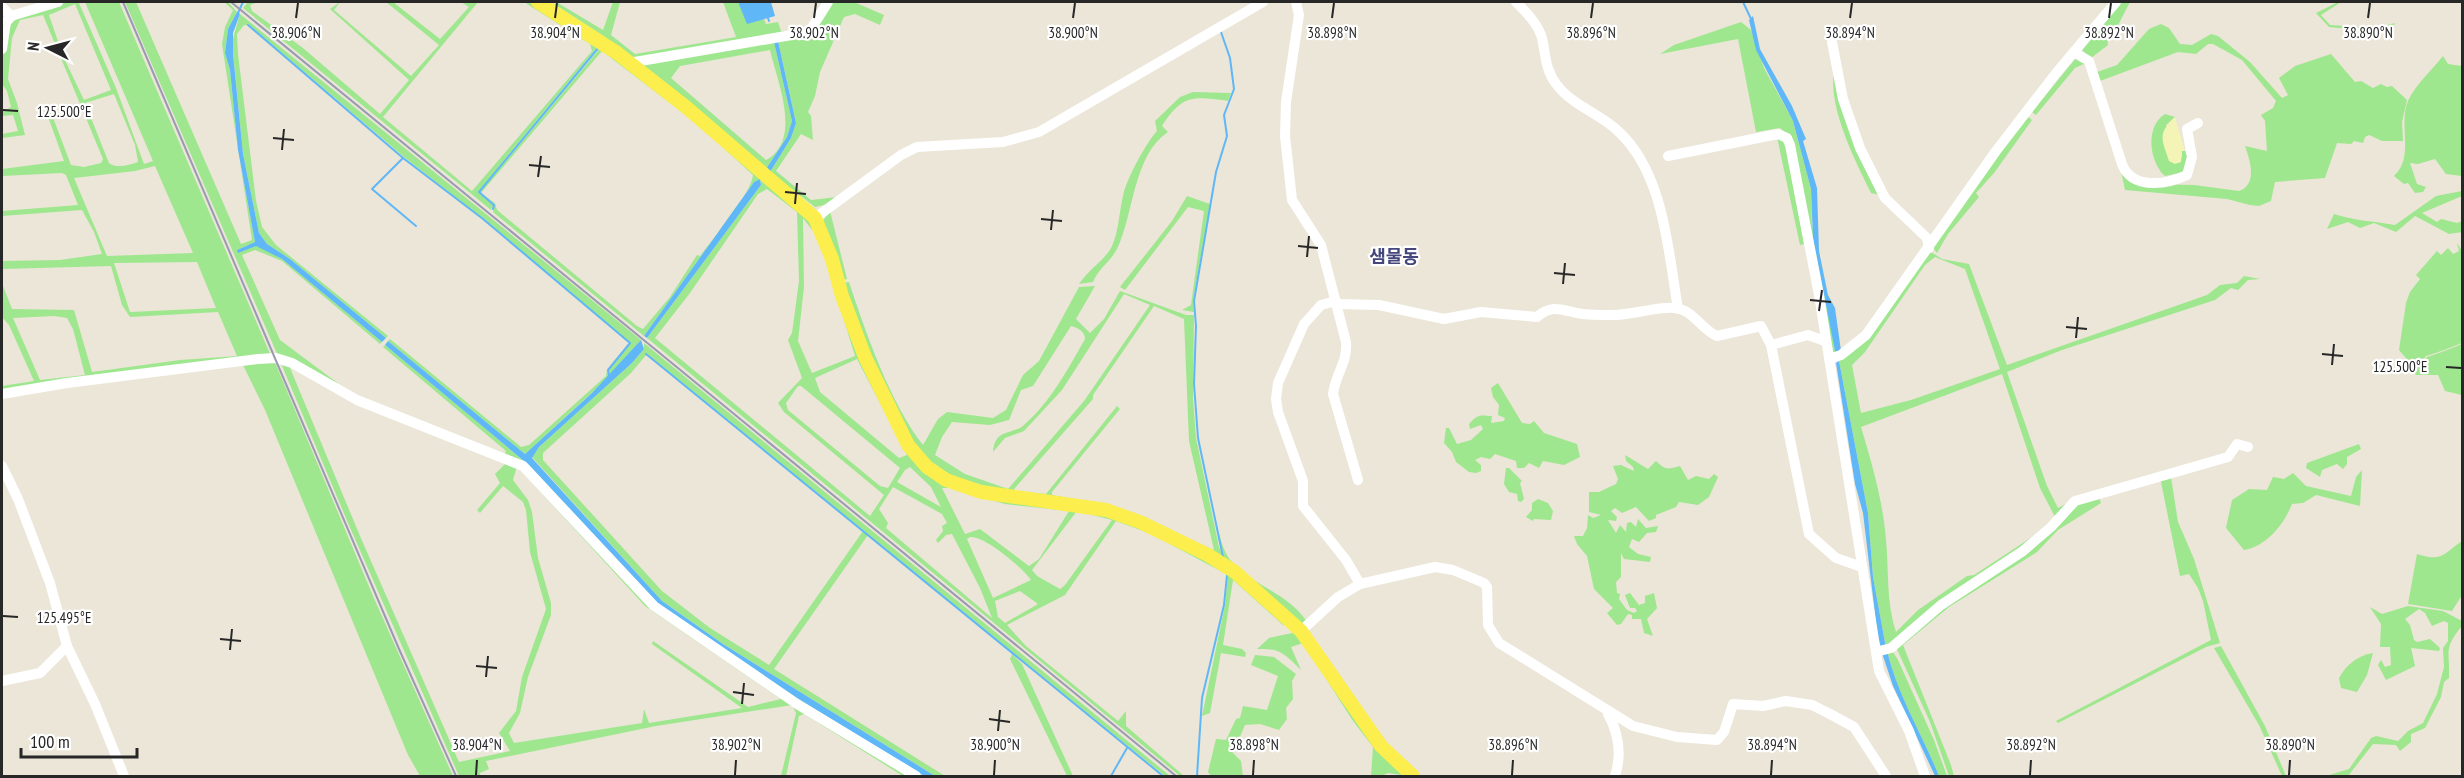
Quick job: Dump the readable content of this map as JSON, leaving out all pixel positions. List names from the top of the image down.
{
  "districts": ["샘물동"],
  "scale_bar": "100 m",
  "north": "left",
  "coordinates": [
    "38.906°N",
    "38.904°N",
    "38.902°N",
    "38.900°N",
    "38.898°N",
    "38.896°N",
    "38.894°N",
    "38.892°N",
    "38.890°N",
    "125.500°E",
    "125.495°E"
  ]
}
